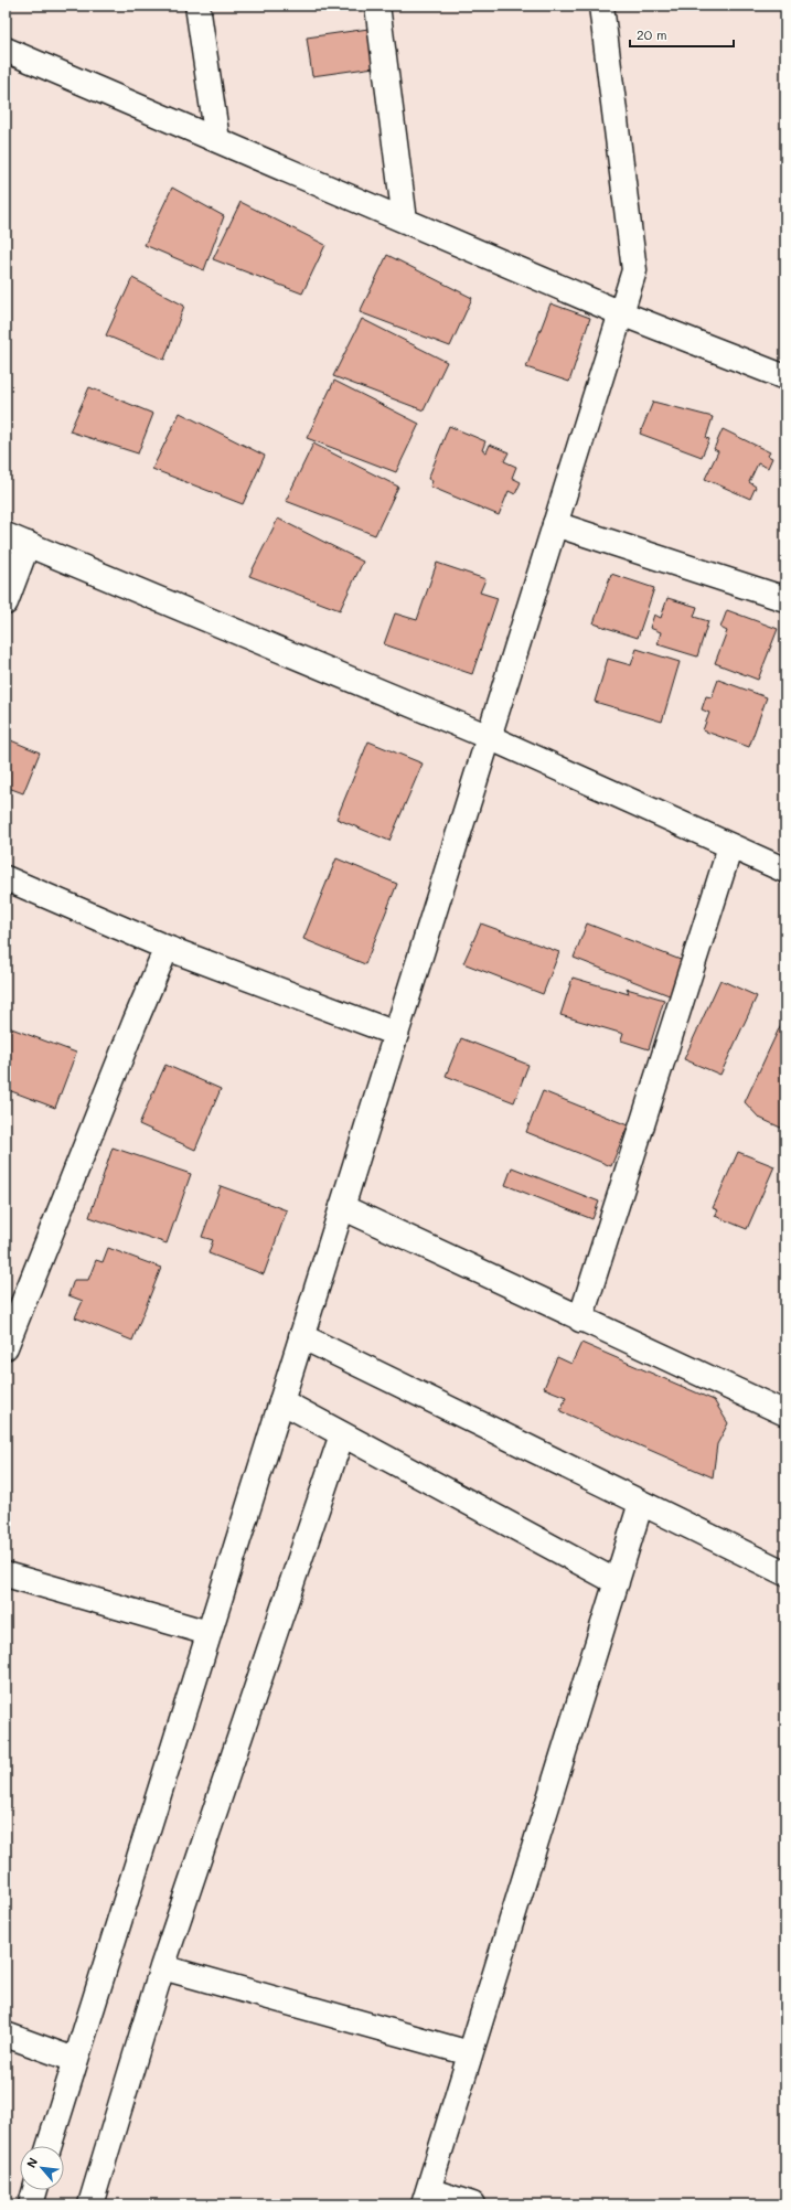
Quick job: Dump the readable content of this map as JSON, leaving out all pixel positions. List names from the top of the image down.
{
  "scale_bar": "20 m",
  "north": "top left"
}
